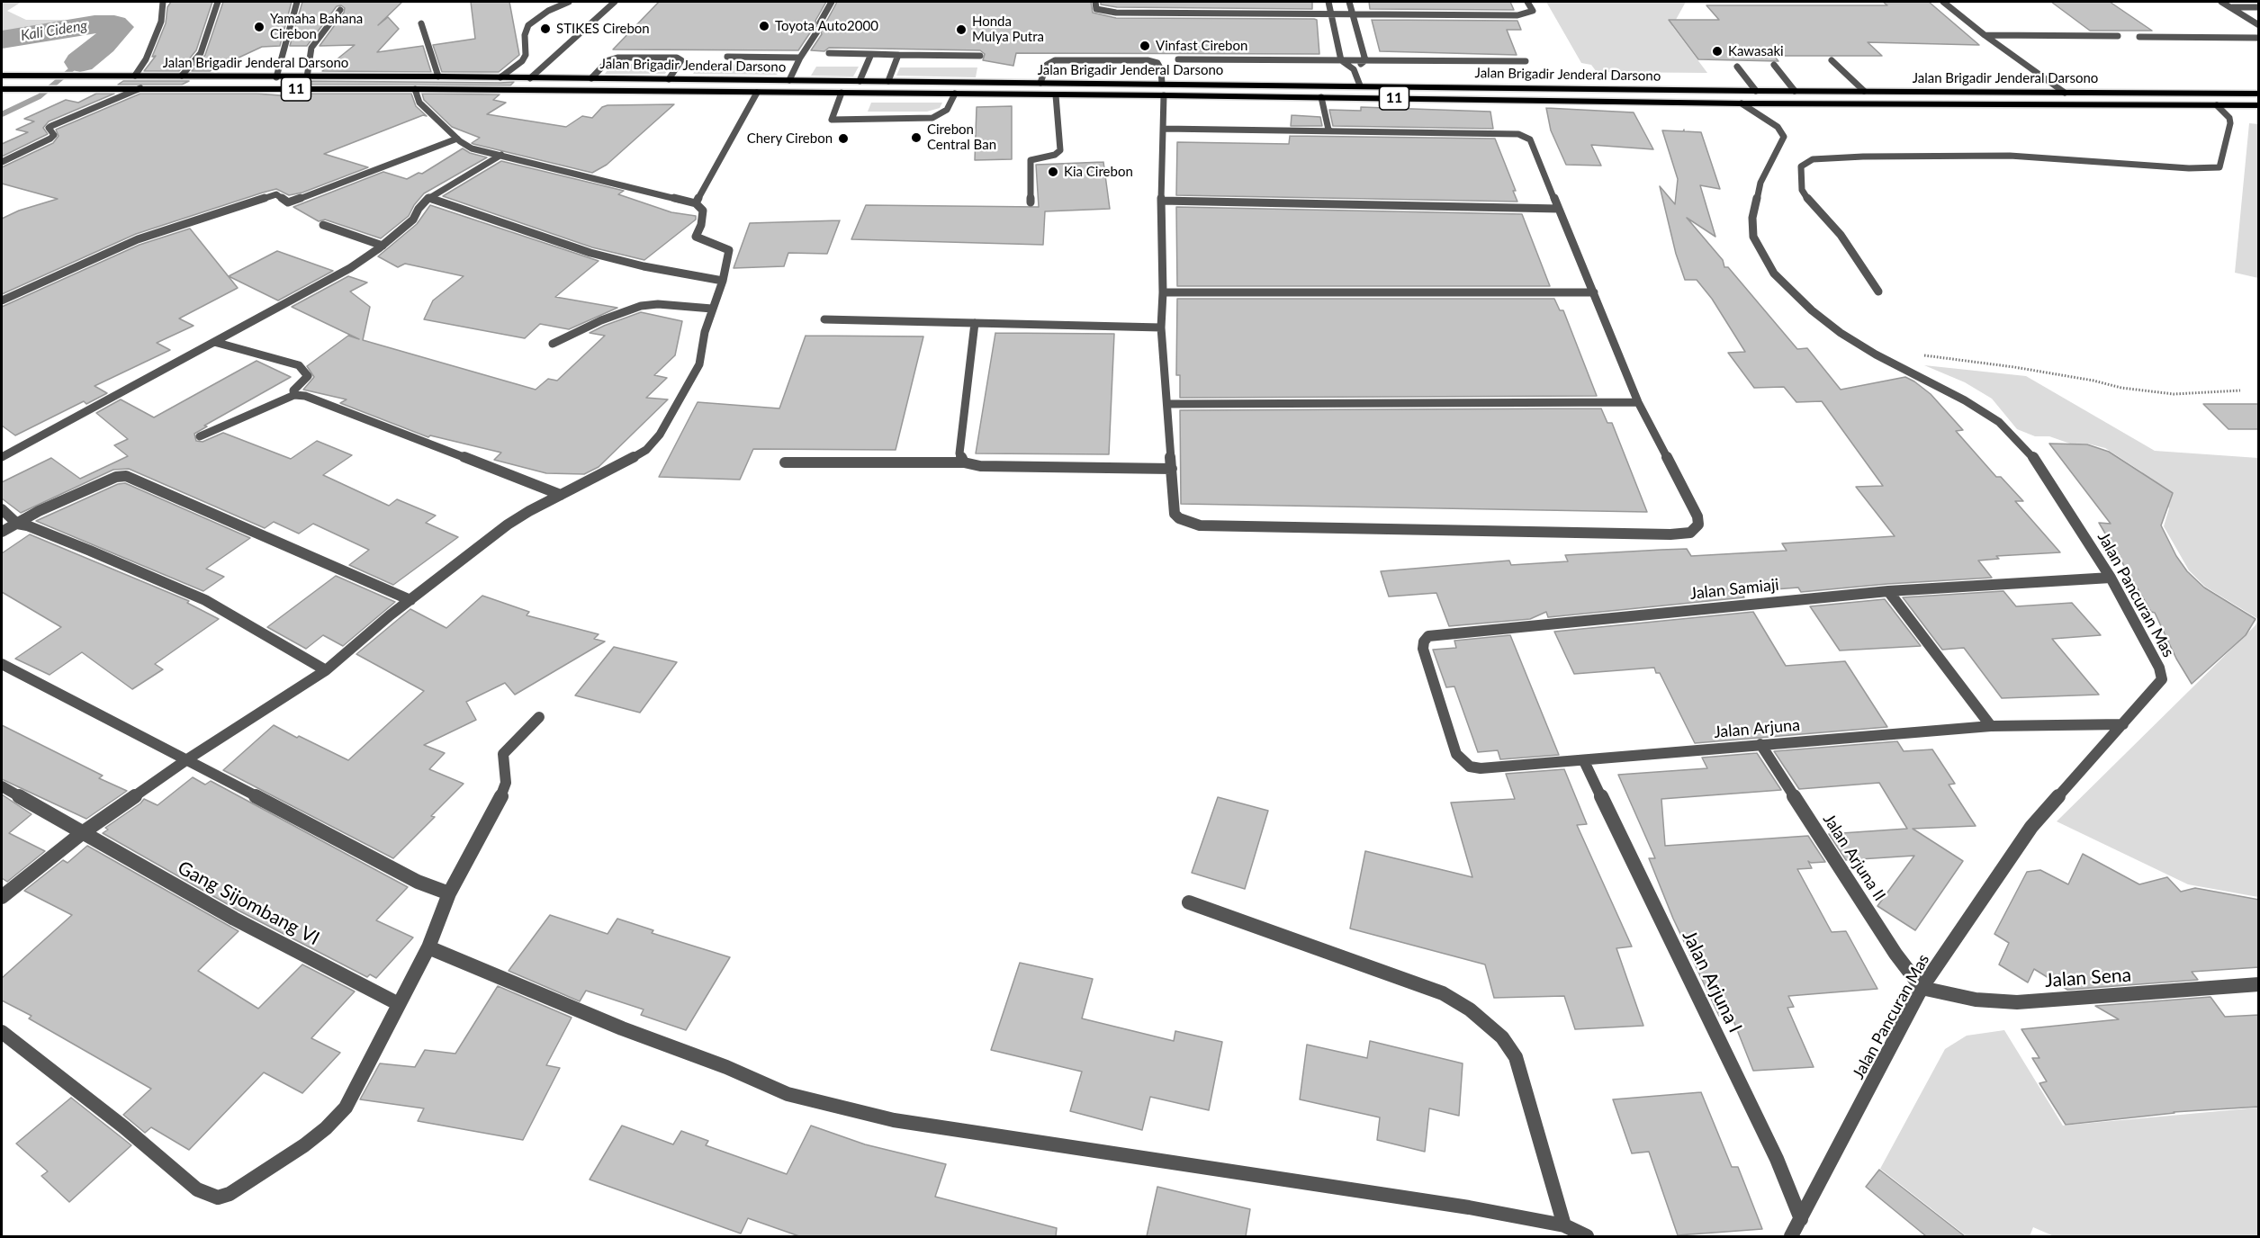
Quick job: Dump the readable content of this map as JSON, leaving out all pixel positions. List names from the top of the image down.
{
  "streets": {
    "highway": ["Jalan Brigadir Jenderal Darsono", "11"],
    "street": [
      "Jalan Samiaji",
      "Jalan Pancuran Mas",
      "Jalan Arjuna",
      "Jalan Arjuna II",
      "Gang Sijombang VI",
      "Jalan Sena",
      "Jalan Arjuna I"
    ]
  },
  "crossings": [
    ["Jalan Brigadir Jenderal Darsono", "Jalan Pancuran Mas"],
    ["Jalan Samiaji", "Jalan Pancuran Mas"],
    ["Jalan Samiaji", "Jalan Arjuna"],
    ["Jalan Pancuran Mas", "Jalan Arjuna"],
    ["Jalan Pancuran Mas", "Jalan Arjuna II"],
    ["Jalan Pancuran Mas", "Jalan Sena"],
    ["Jalan Pancuran Mas", "Jalan Arjuna I"],
    ["Jalan Arjuna", "Jalan Arjuna II"],
    ["Jalan Arjuna", "Jalan Arjuna I"],
    ["Jalan Arjuna II", "Jalan Sena"]
  ],
  "water": ["Kali Cideng"],
  "places": [
    "Toyota Auto2000",
    "Yamaha Bahana Cirebon",
    "STIKES Cirebon",
    "Honda Mulya Putra",
    "Vinfast Cirebon",
    "Kawasaki",
    "Cirebon Central Ban",
    "Chery Cirebon",
    "Kia Cirebon"
  ]
}
